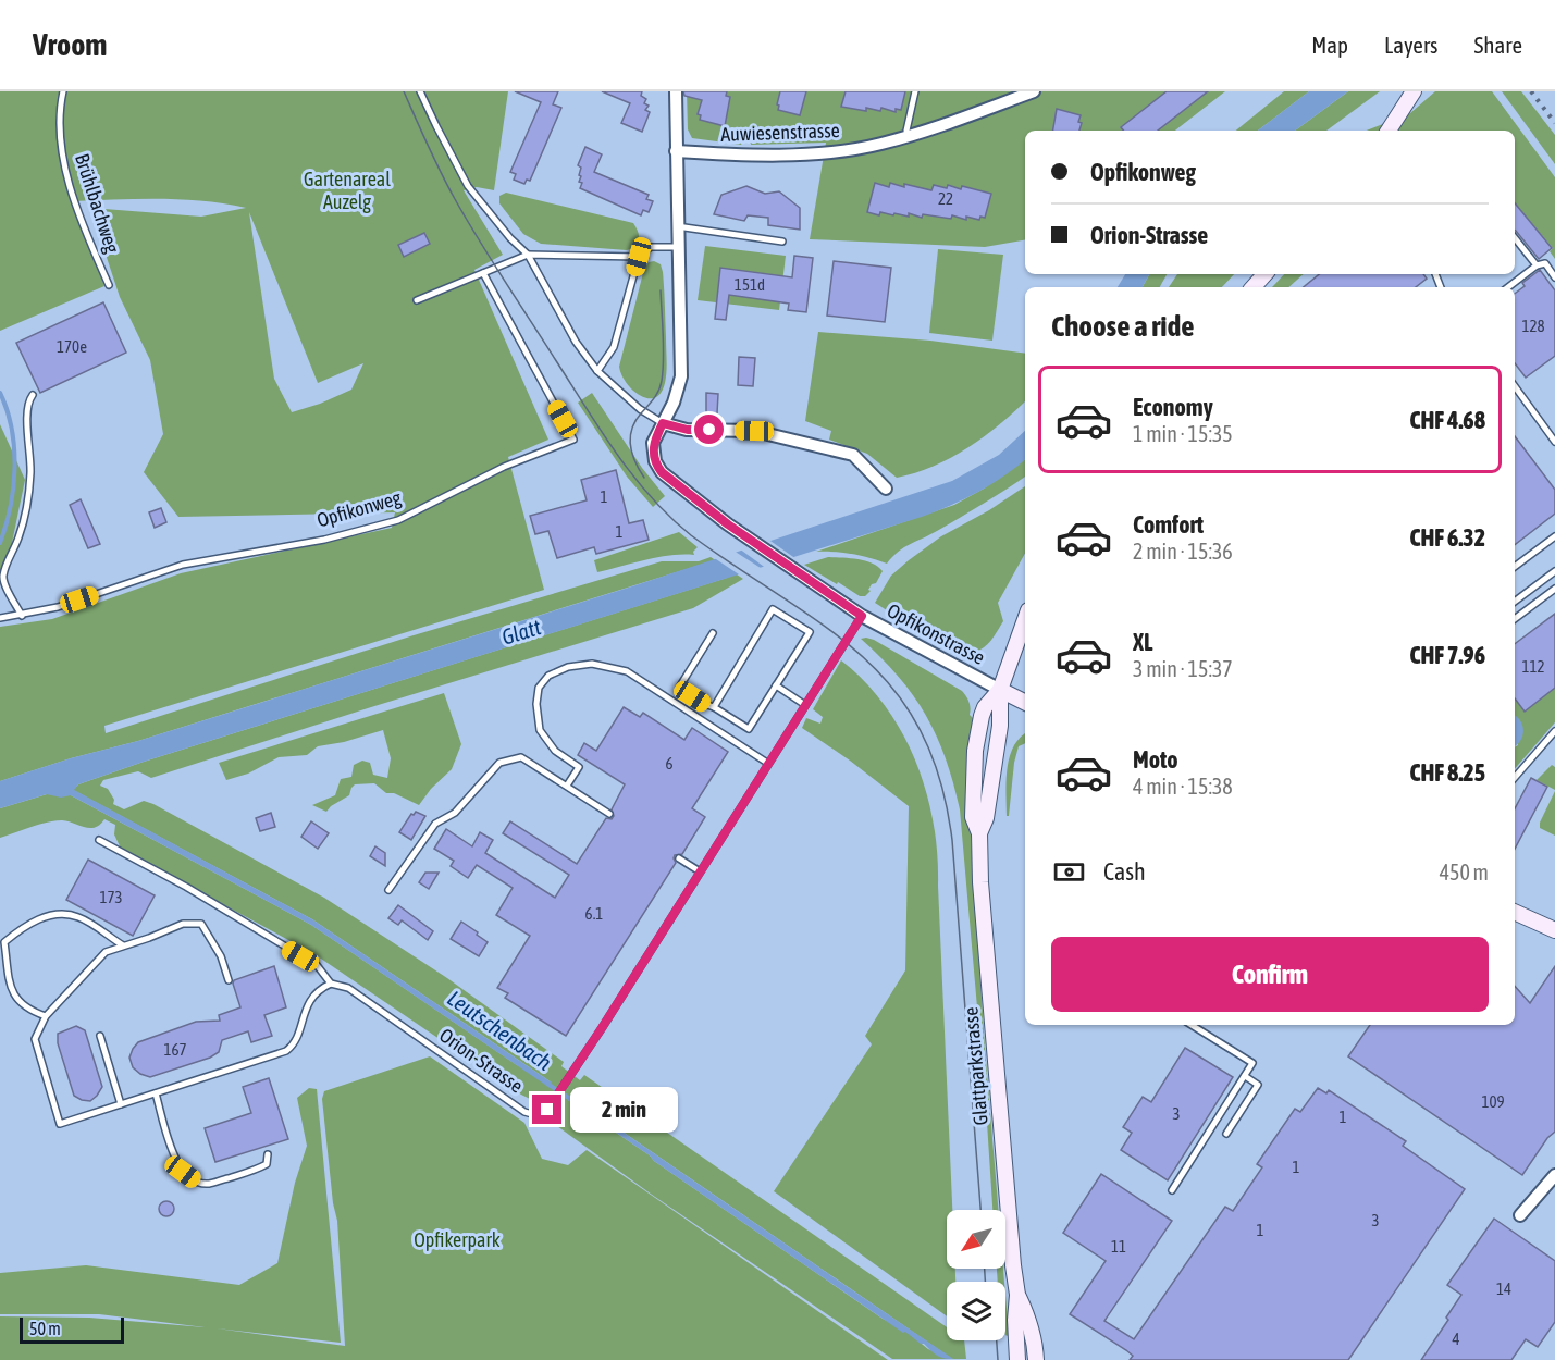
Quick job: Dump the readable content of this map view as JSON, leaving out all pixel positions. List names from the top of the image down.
{
  "streets": {
    "street": ["Auwiesenstrasse", "Opfikonstrasse", "Glattparkstrasse"],
    "lane": ["Brühlbachweg", "Opfikonweg", "Orion-Strasse"]
  },
  "crossings": [
    ["Auwiesenstrasse", "Opfikonstrasse"],
    ["Opfikonstrasse", "Orion-Strasse"],
    ["Opfikonstrasse", "Glattparkstrasse"]
  ],
  "water": ["Glatt", "Leutschenbach"],
  "parks": ["Gartenareal Auzelg", "Opfikerpark"],
  "house_numbers": [
    "22",
    "151d",
    "128",
    "170e",
    "1",
    "1",
    "112",
    "6",
    "173",
    "6.1",
    "167",
    "109",
    "3",
    "1",
    "1",
    "3",
    "1",
    "11",
    "14",
    "4"
  ],
  "scale_bar": "50 m",
  "north": "bottom left",
  "page": {
    "header": "Vroom",
    "nav": ["Map", "Layers", "Share"],
    "banner": ["Opfikonweg", "Orion-Strasse"],
    "heading": "Choose a ride",
    "list": [
      {
        "name": "Economy",
        "note": "1 min · 15:35",
        "value": "CHF 4.68"
      },
      {
        "name": "Comfort",
        "note": "2 min · 15:36",
        "value": "CHF 6.32"
      },
      {
        "name": "XL",
        "note": "3 min · 15:37",
        "value": "CHF 7.96"
      },
      {
        "name": "Moto",
        "note": "4 min · 15:38",
        "value": "CHF 8.25"
      }
    ],
    "pay": ["Cash", "450 m"],
    "buttons": "Confirm",
    "bubble": "2 min",
    "scale": "50 m"
  }
}
